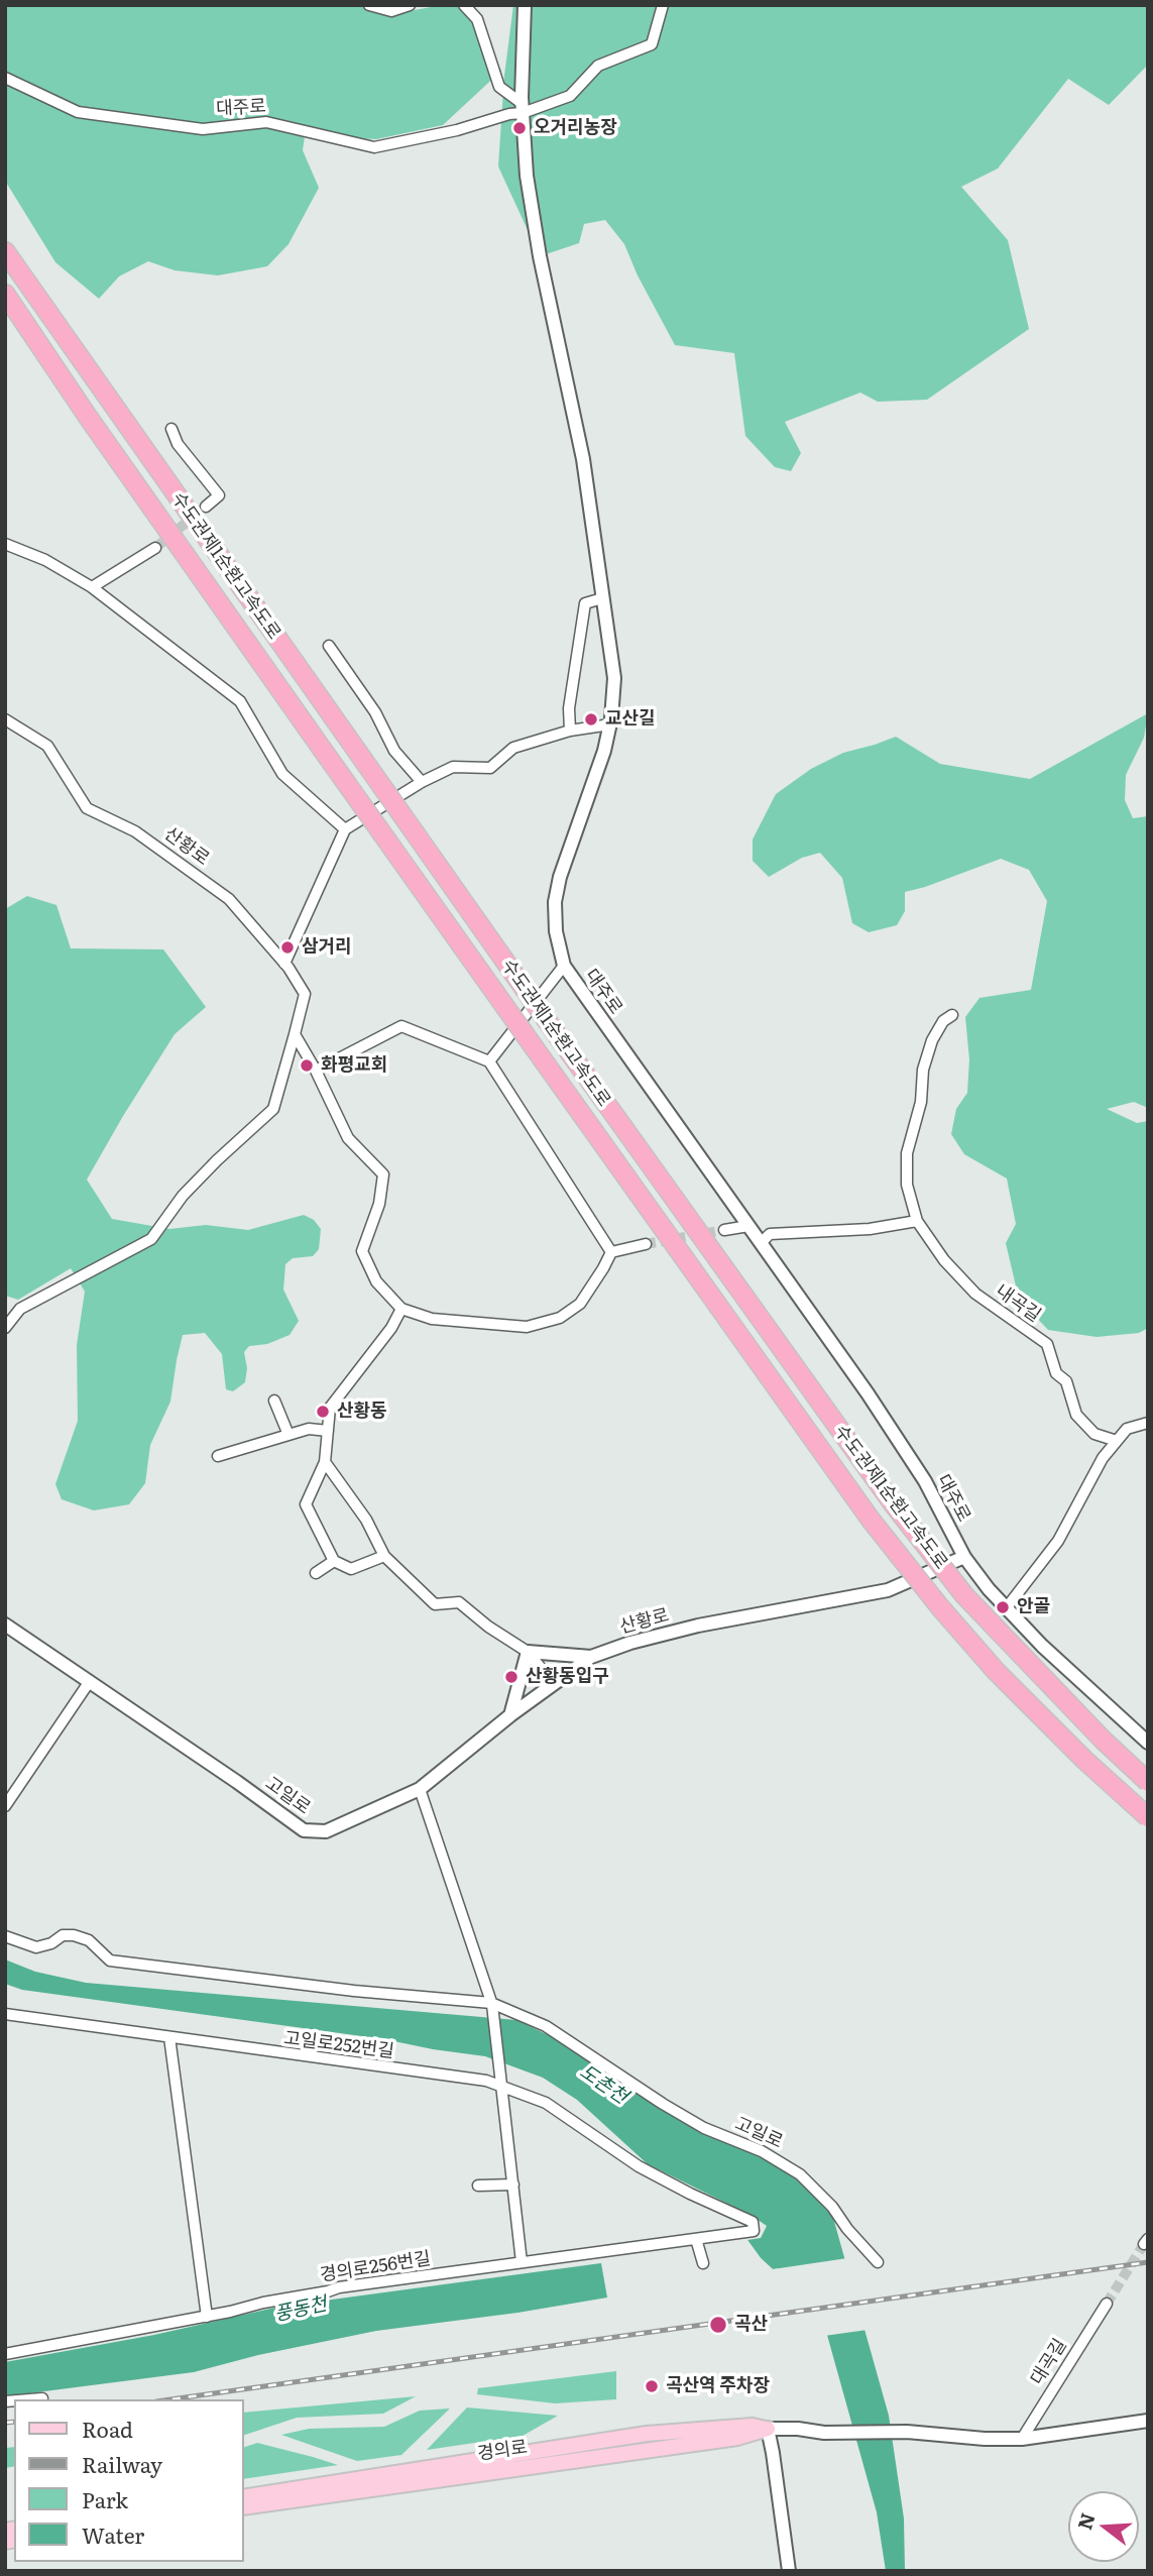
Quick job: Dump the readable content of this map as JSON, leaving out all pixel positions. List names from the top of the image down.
{
  "streets": {
    "highway": ["수도권제1순환고속도로"],
    "main road": ["경의로"],
    "street": [
      "대주로",
      "산황로",
      "내곡길",
      "고일로",
      "고일로252번길",
      "경의로256번길",
      "대곡길"
    ]
  },
  "crossings": [
    ["대주로", "산황로"],
    ["산황로", "고일로"],
    ["고일로252번길", "경의로256번길"]
  ],
  "water": ["도촌천", "풍동천"],
  "places": [
    "오거리농장",
    "교산길",
    "삼거리",
    "화평교회",
    "산황동",
    "안골",
    "산황동입구",
    "곡산",
    "곡산역 주차장"
  ],
  "legend": [
    "Road",
    "Railway",
    "Park",
    "Water"
  ],
  "north": "left"
}
